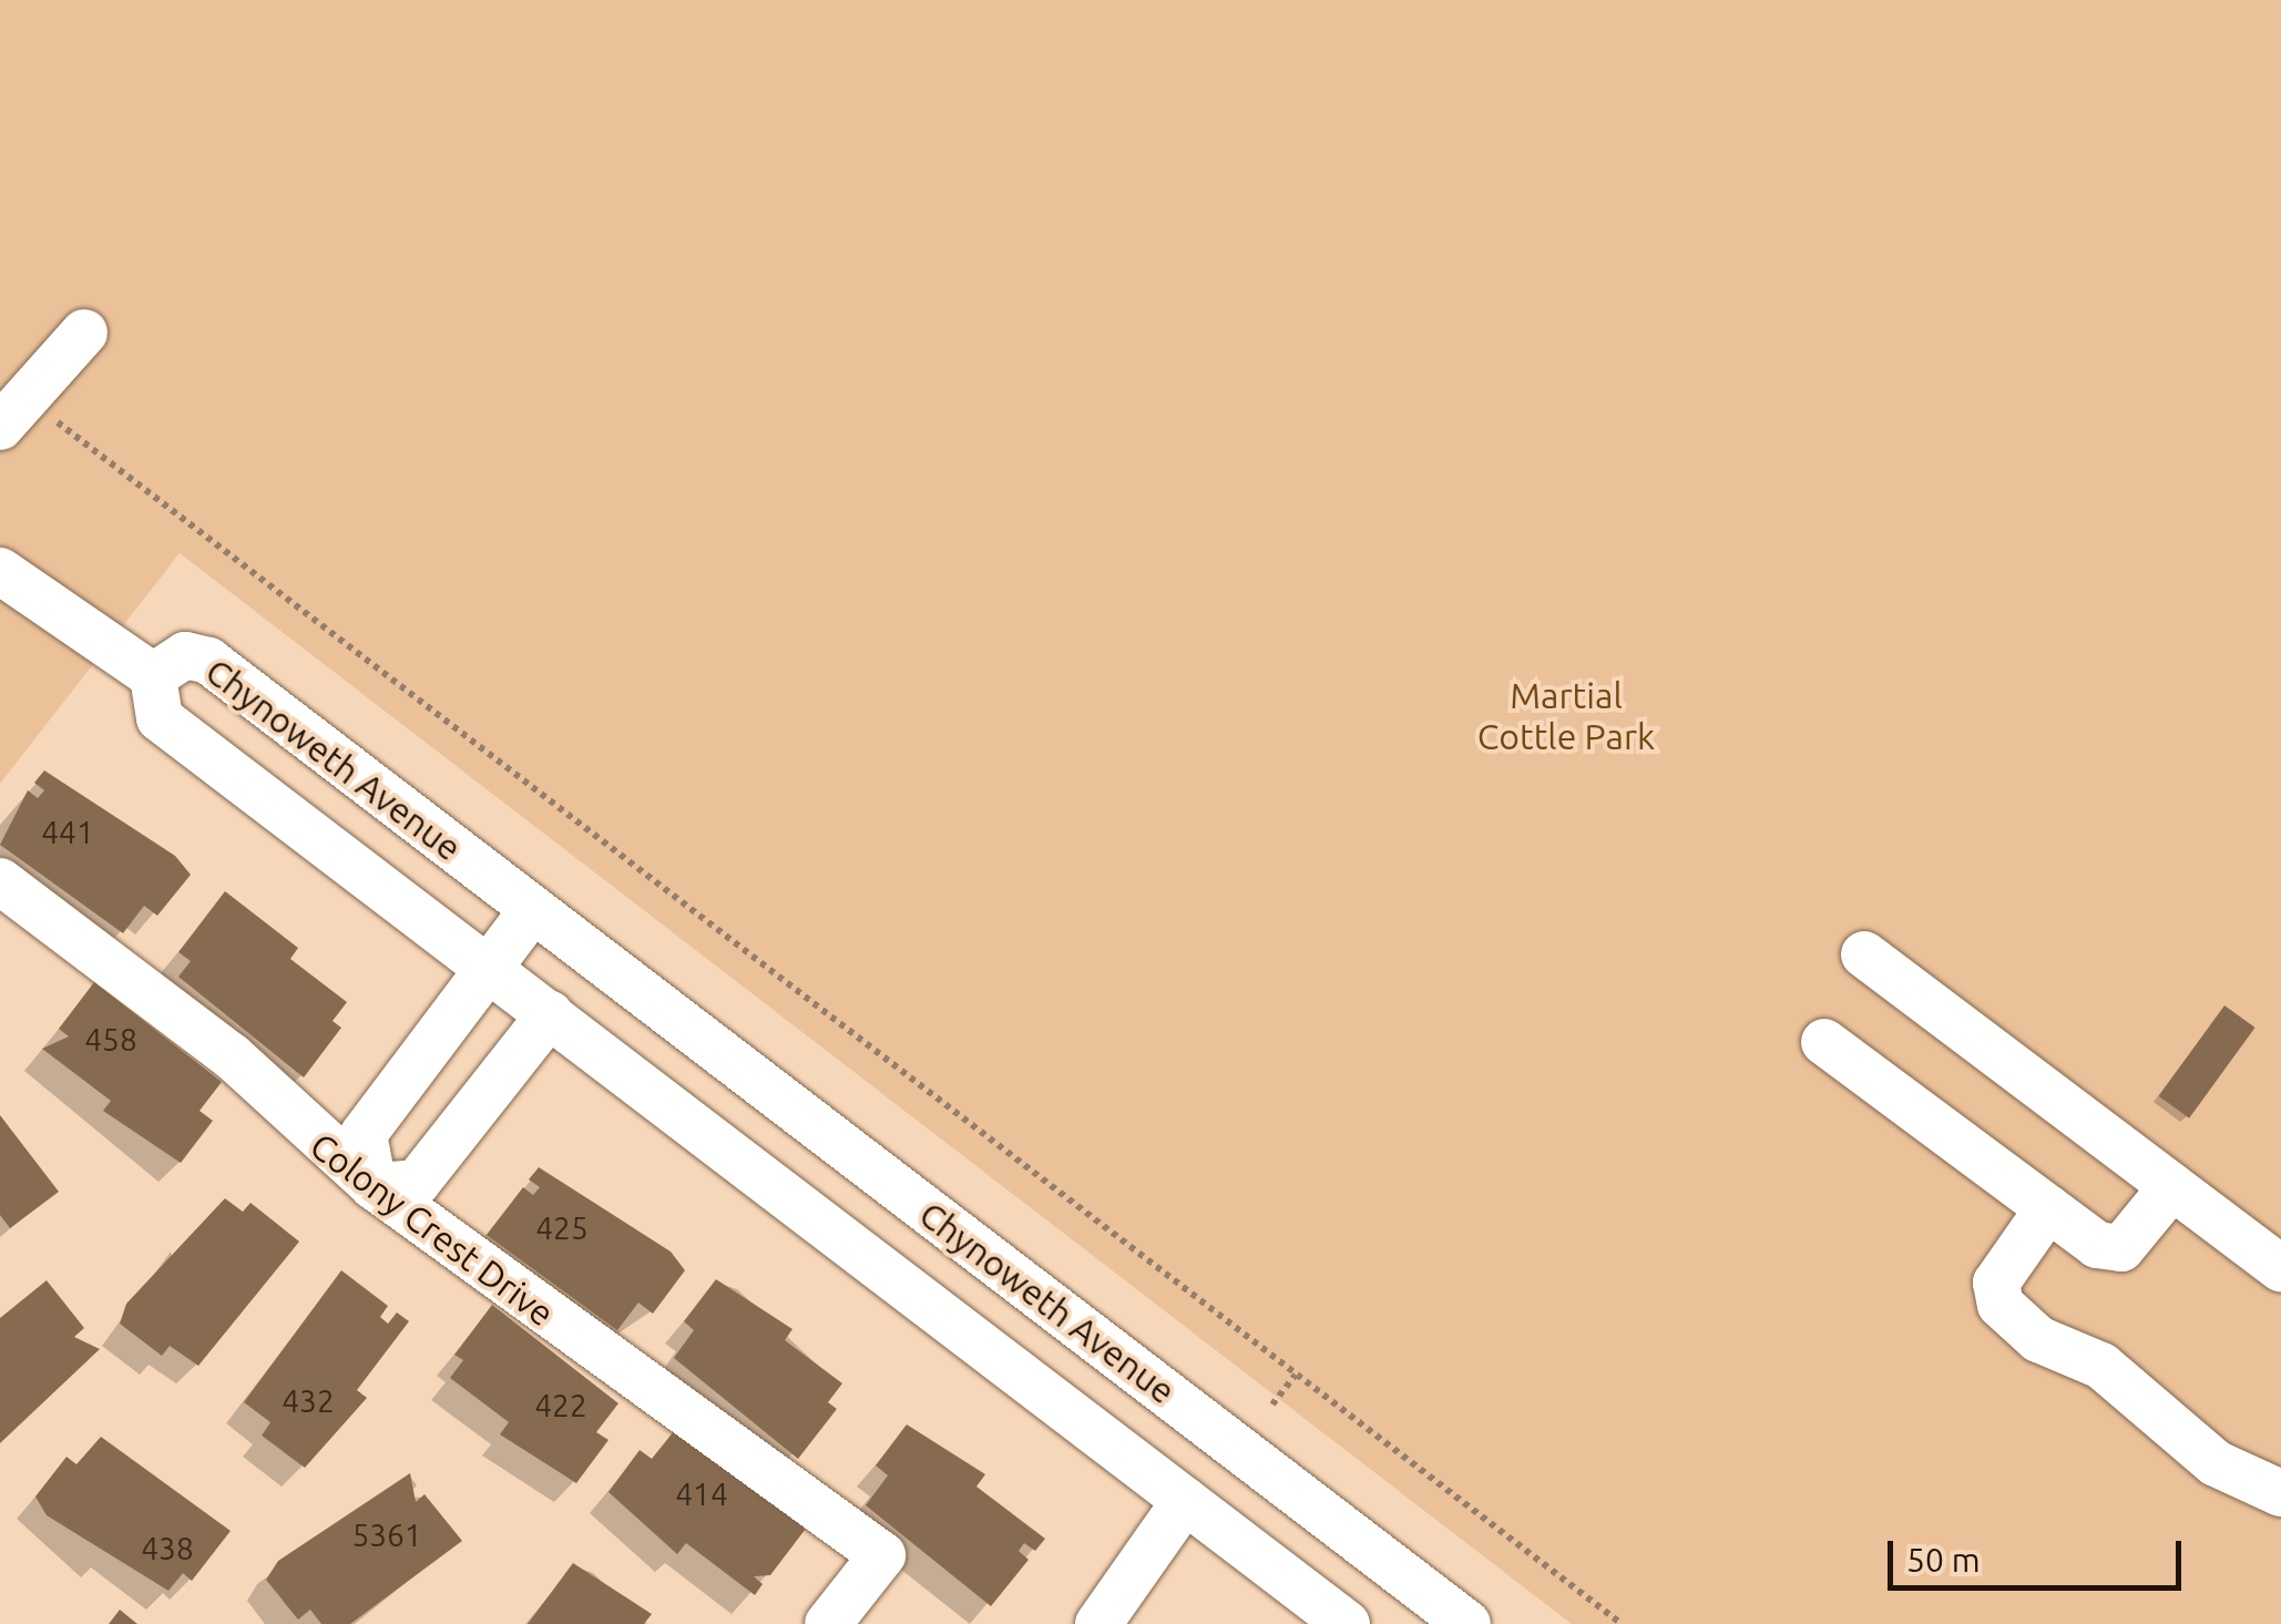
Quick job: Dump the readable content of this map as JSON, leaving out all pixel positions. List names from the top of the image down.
{
  "streets": {
    "street": ["Chynoweth Avenue", "Colony Crest Drive"]
  },
  "parks": ["Martial Cottle Park"],
  "house_numbers": [
    "441",
    "458",
    "425",
    "432",
    "422",
    "414",
    "5361",
    "438"
  ],
  "scale_bar": "50 m"
}
